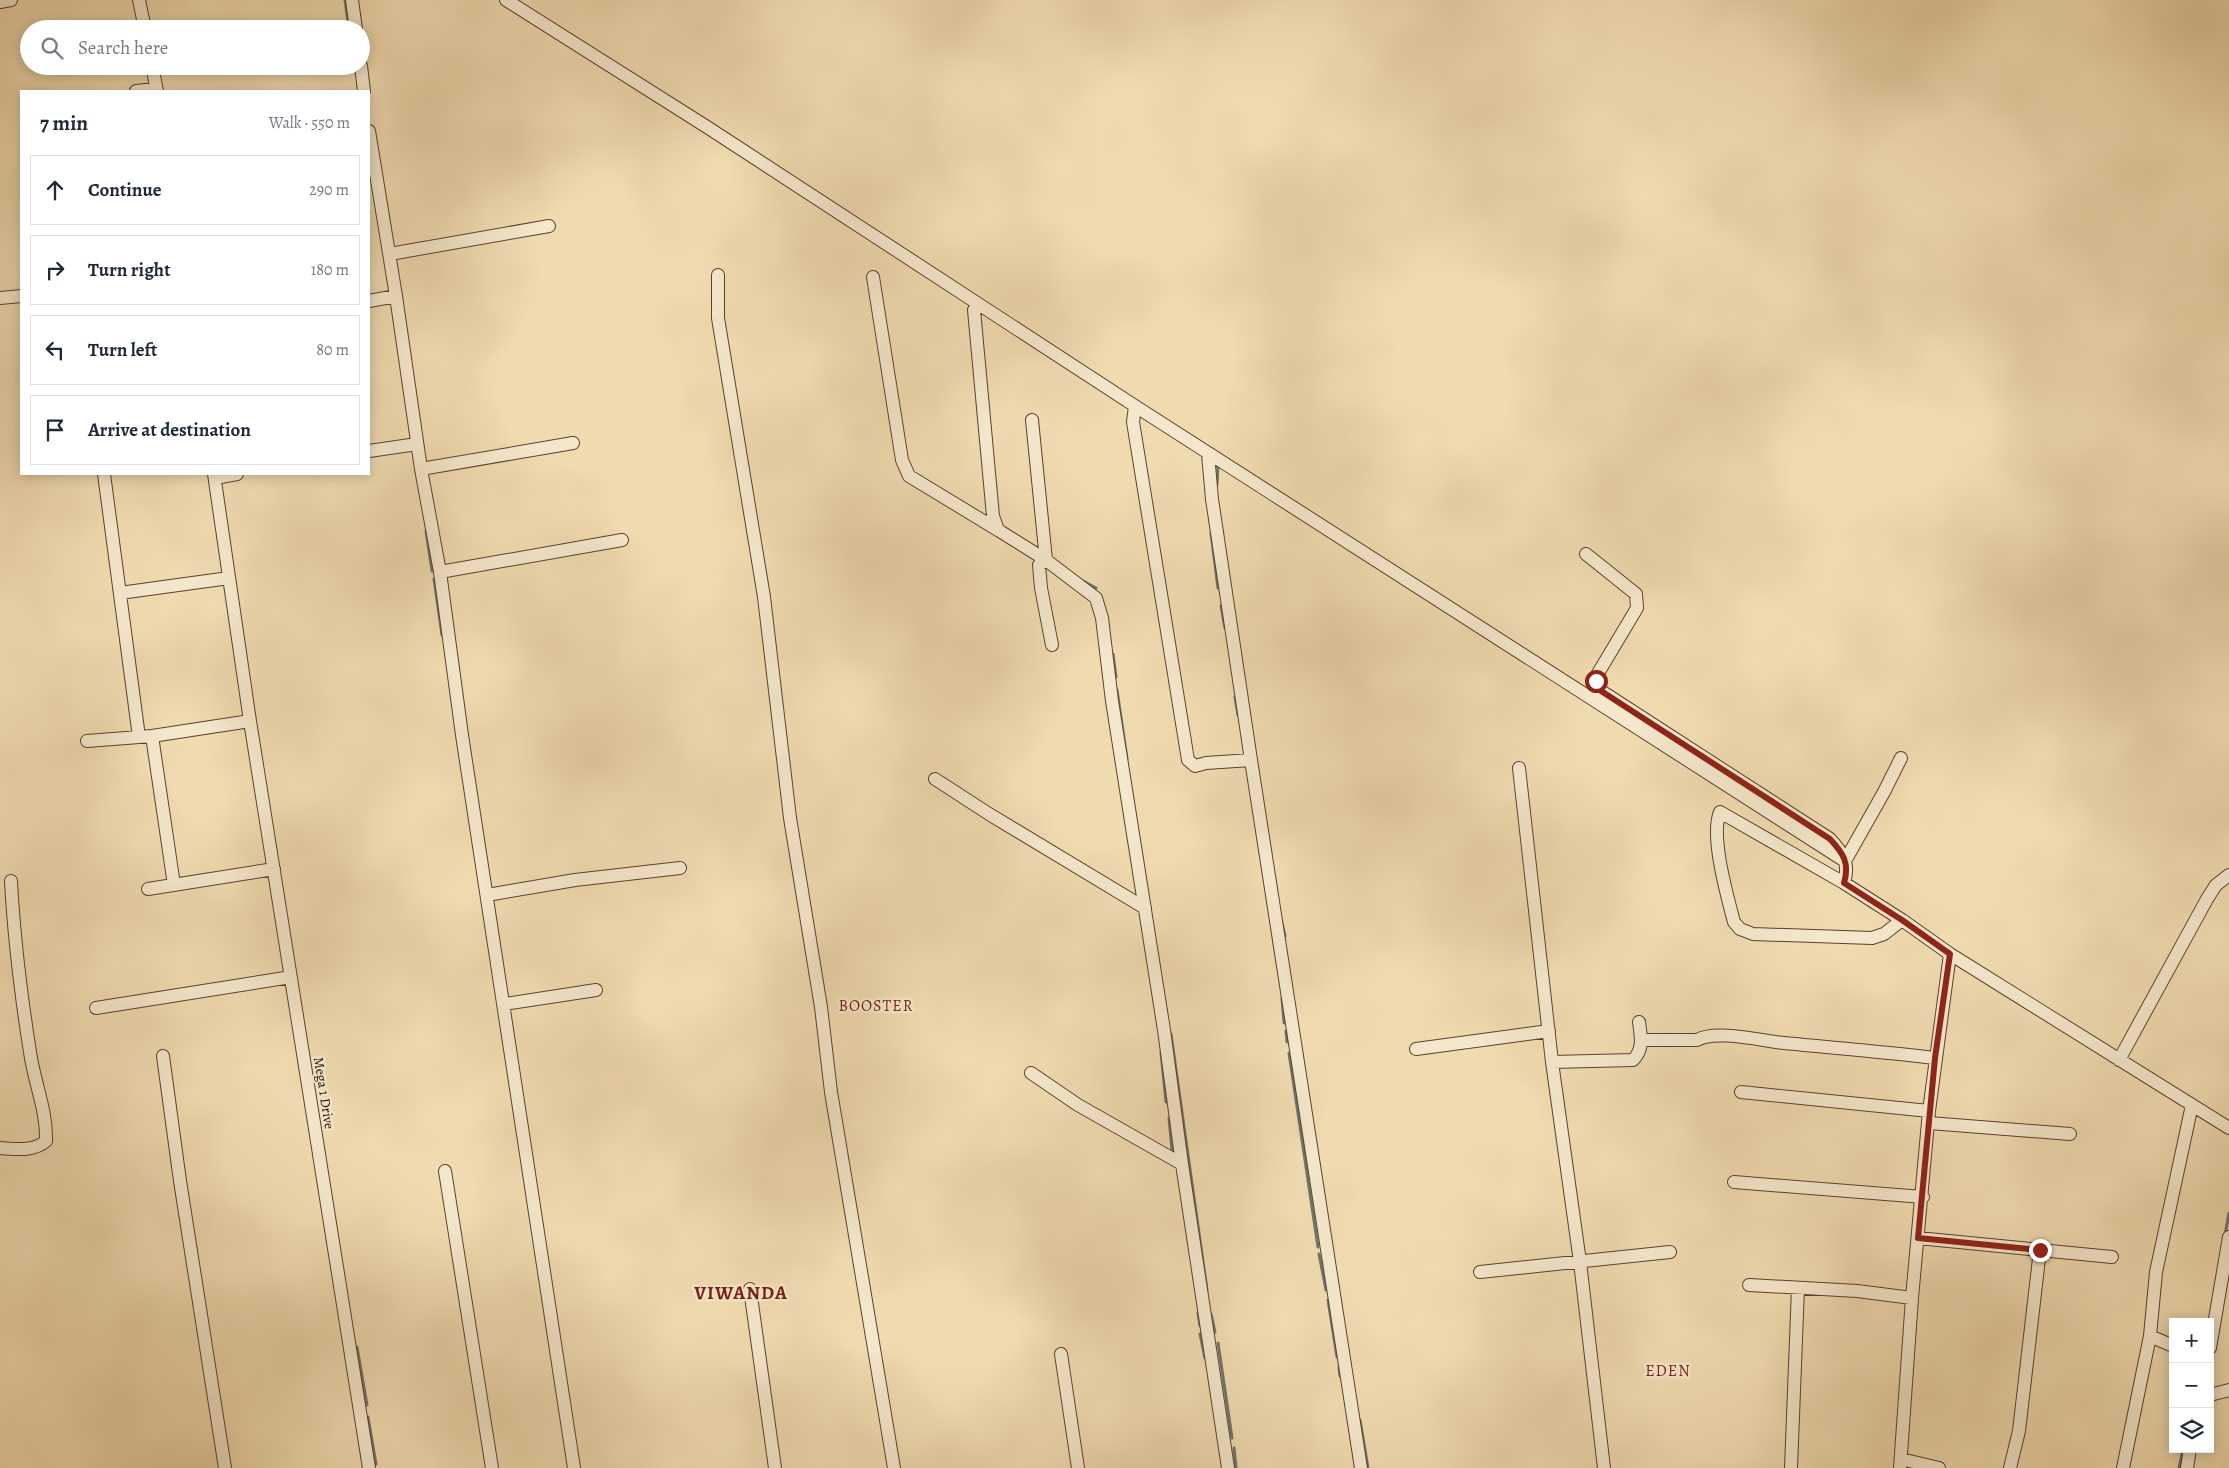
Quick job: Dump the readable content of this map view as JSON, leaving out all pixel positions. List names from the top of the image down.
{
  "streets": {
    "street": ["Mega 1 Drive"]
  },
  "districts": ["BOOSTER", "VIWANDA", "EDEN"],
  "page": {
    "search": "Search here",
    "heading": ["7 min", "Walk · 550 m"],
    "list": [
      ["Continue", "290 m"],
      ["Turn right", "180 m"],
      ["Turn left", "80 m"],
      "Arrive at destination"
    ],
    "map_buttons": ["+", "−"]
  }
}
